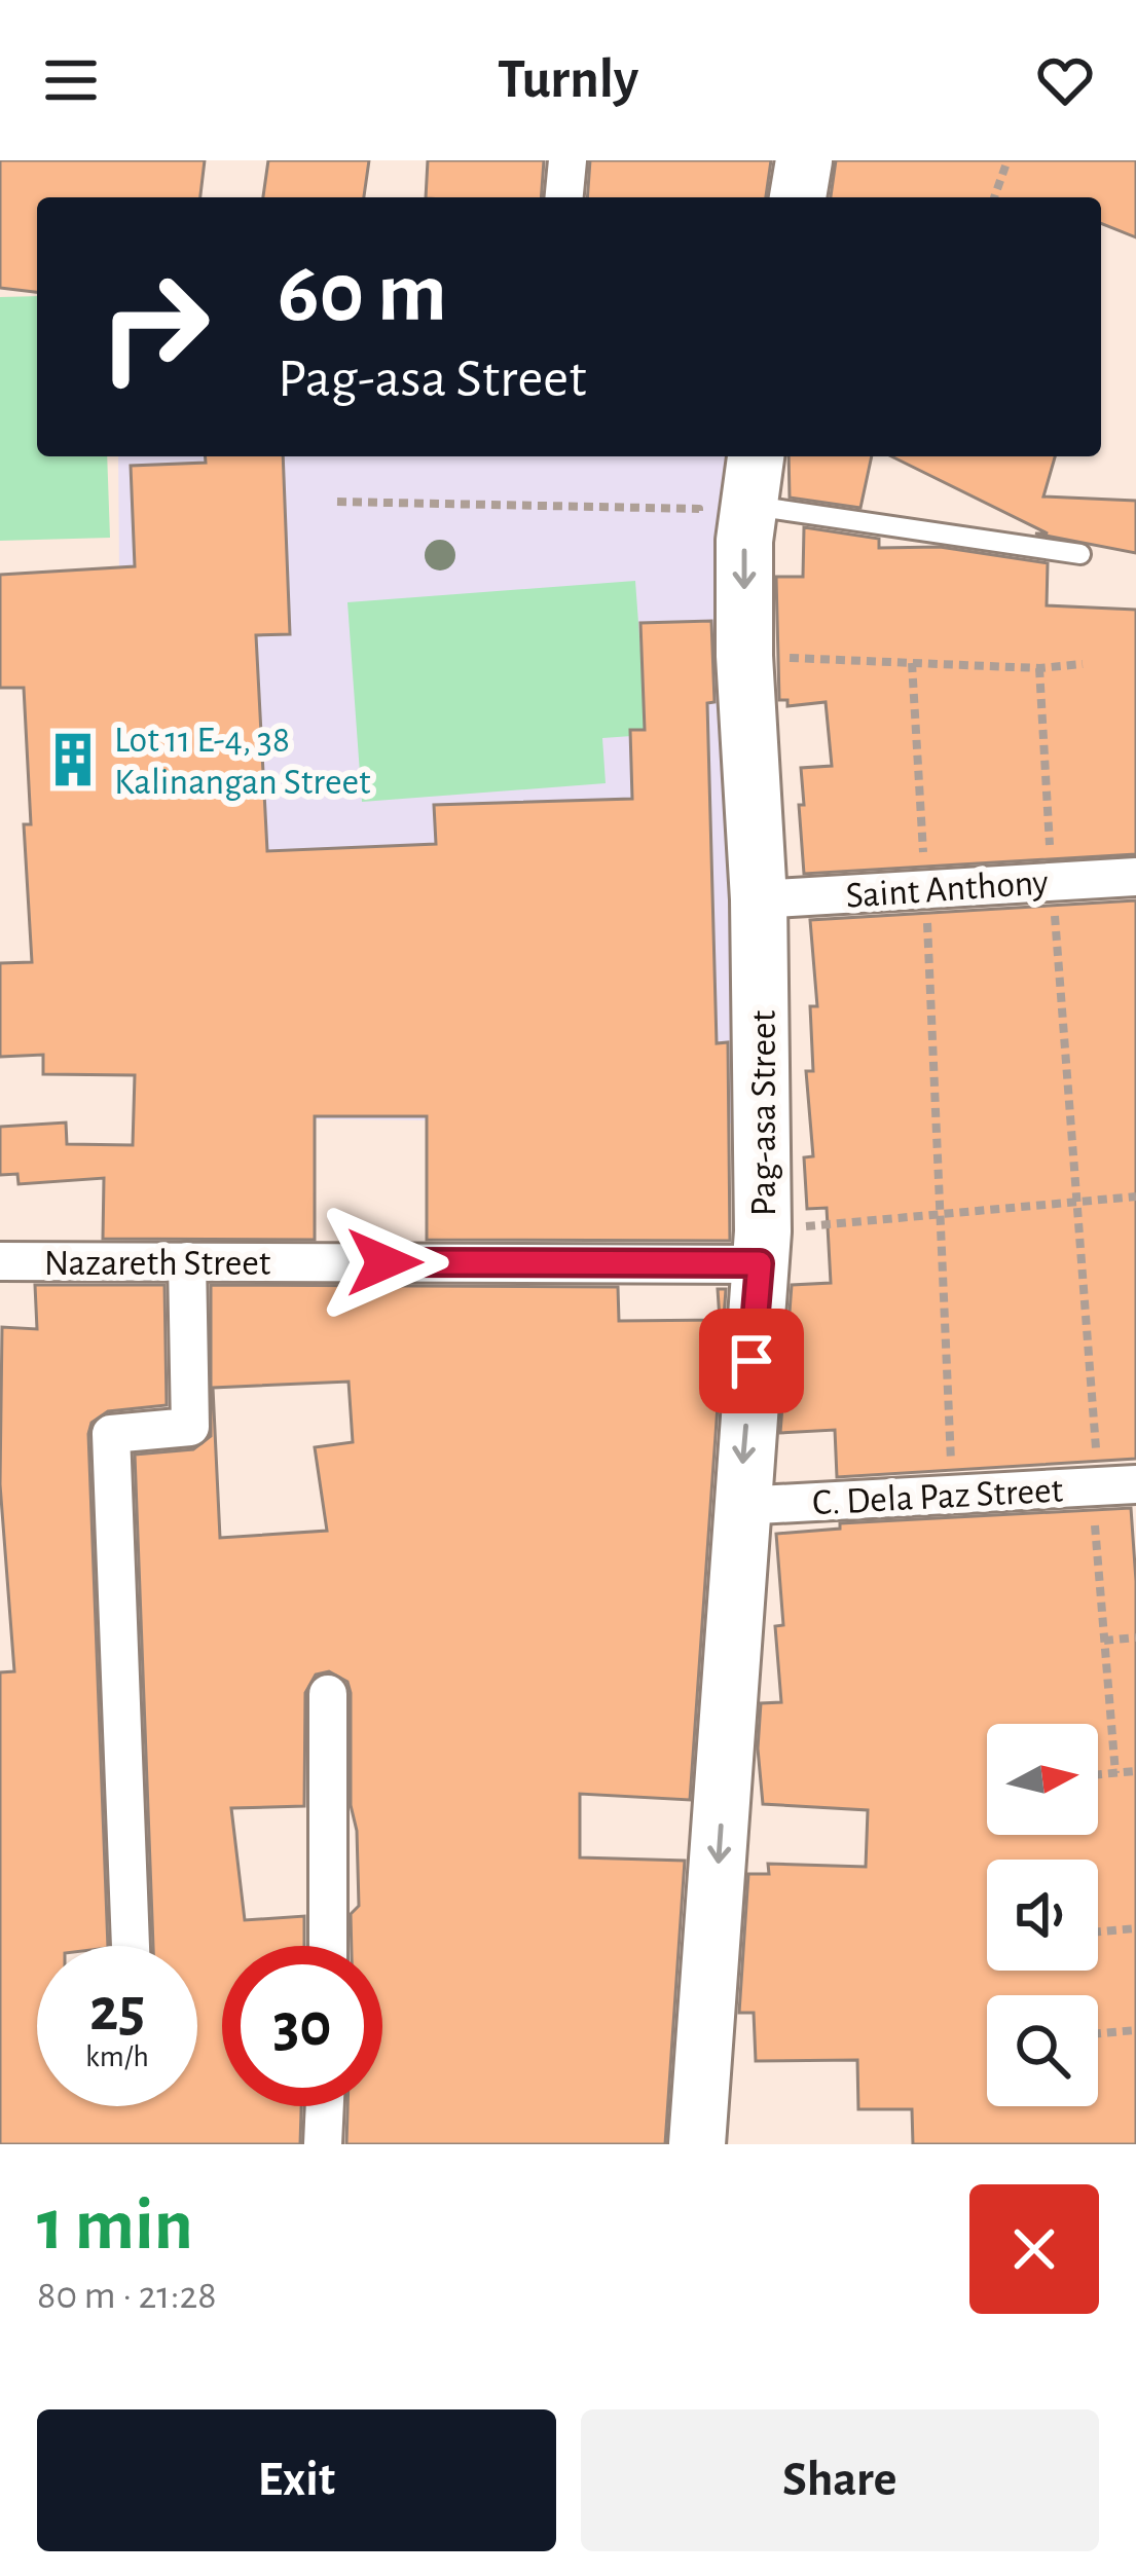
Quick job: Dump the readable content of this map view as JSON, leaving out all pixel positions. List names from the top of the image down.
{
  "streets": {
    "street": [
      "Saint Anthony",
      "Pag-asa Street",
      "Nazareth Street",
      "C. Dela Paz Street"
    ]
  },
  "crossings": [
    ["Saint Anthony", "Pag-asa Street"],
    ["Pag-asa Street", "Nazareth Street"],
    ["Pag-asa Street", "C. Dela Paz Street"]
  ],
  "one_way": ["Pag-asa Street"],
  "places": {
    "building": ["Lot 11 E-4, 38 Kalinangan Street"]
  },
  "north": "right",
  "page": {
    "header": "Turnly",
    "turn": ["60 m", "Pag-asa Street"],
    "speed": "25 km/h",
    "limit": "30",
    "heading": ["1 min", "80 m · 21:28"],
    "buttons": ["Exit", "Share"]
  }
}
